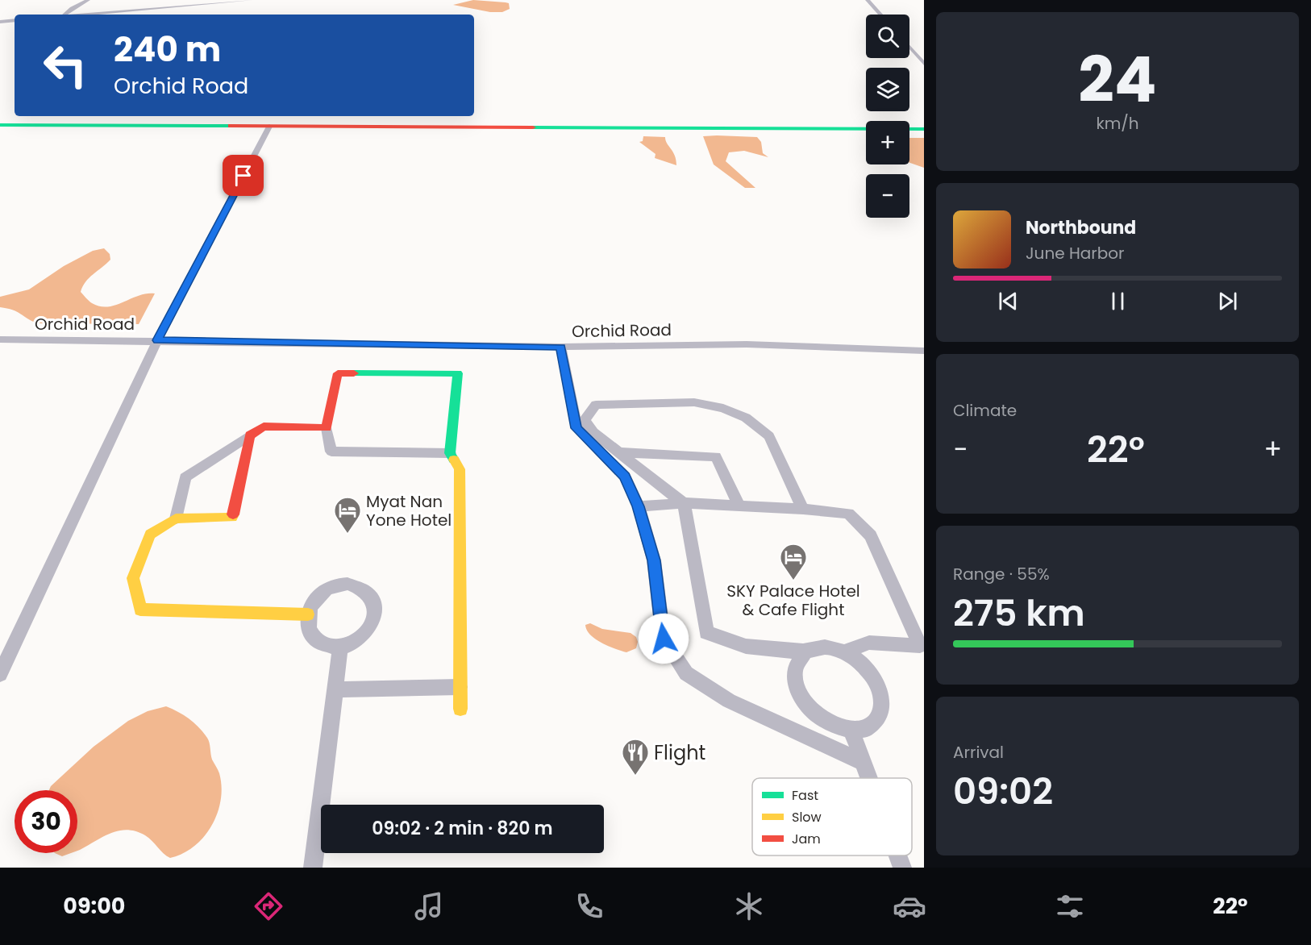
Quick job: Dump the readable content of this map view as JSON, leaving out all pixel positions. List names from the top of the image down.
{
  "streets": {
    "street": ["Orchid Road"]
  },
  "places": {
    "hotel": ["Myat Nan Yone Hotel", "SKY Palace Hotel & Cafe Flight"],
    "restaurant": ["Flight"]
  },
  "legend": ["Fast", "Slow", "Jam"],
  "page": {
    "tile": [
      ["24", "km/h"],
      "Climate",
      ["Range · 55%", "275 km"],
      ["Arrival", "09:02"]
    ],
    "map_buttons": ["+", "−"],
    "turn": ["240 m", "Orchid Road"],
    "song": ["Northbound", "June Harbor"],
    "heat": ["−", "22°", "+"],
    "limit": "30",
    "trip": "09:02 · 2 min · 820 m",
    "tabs": ["09:00", "22°"]
  }
}
